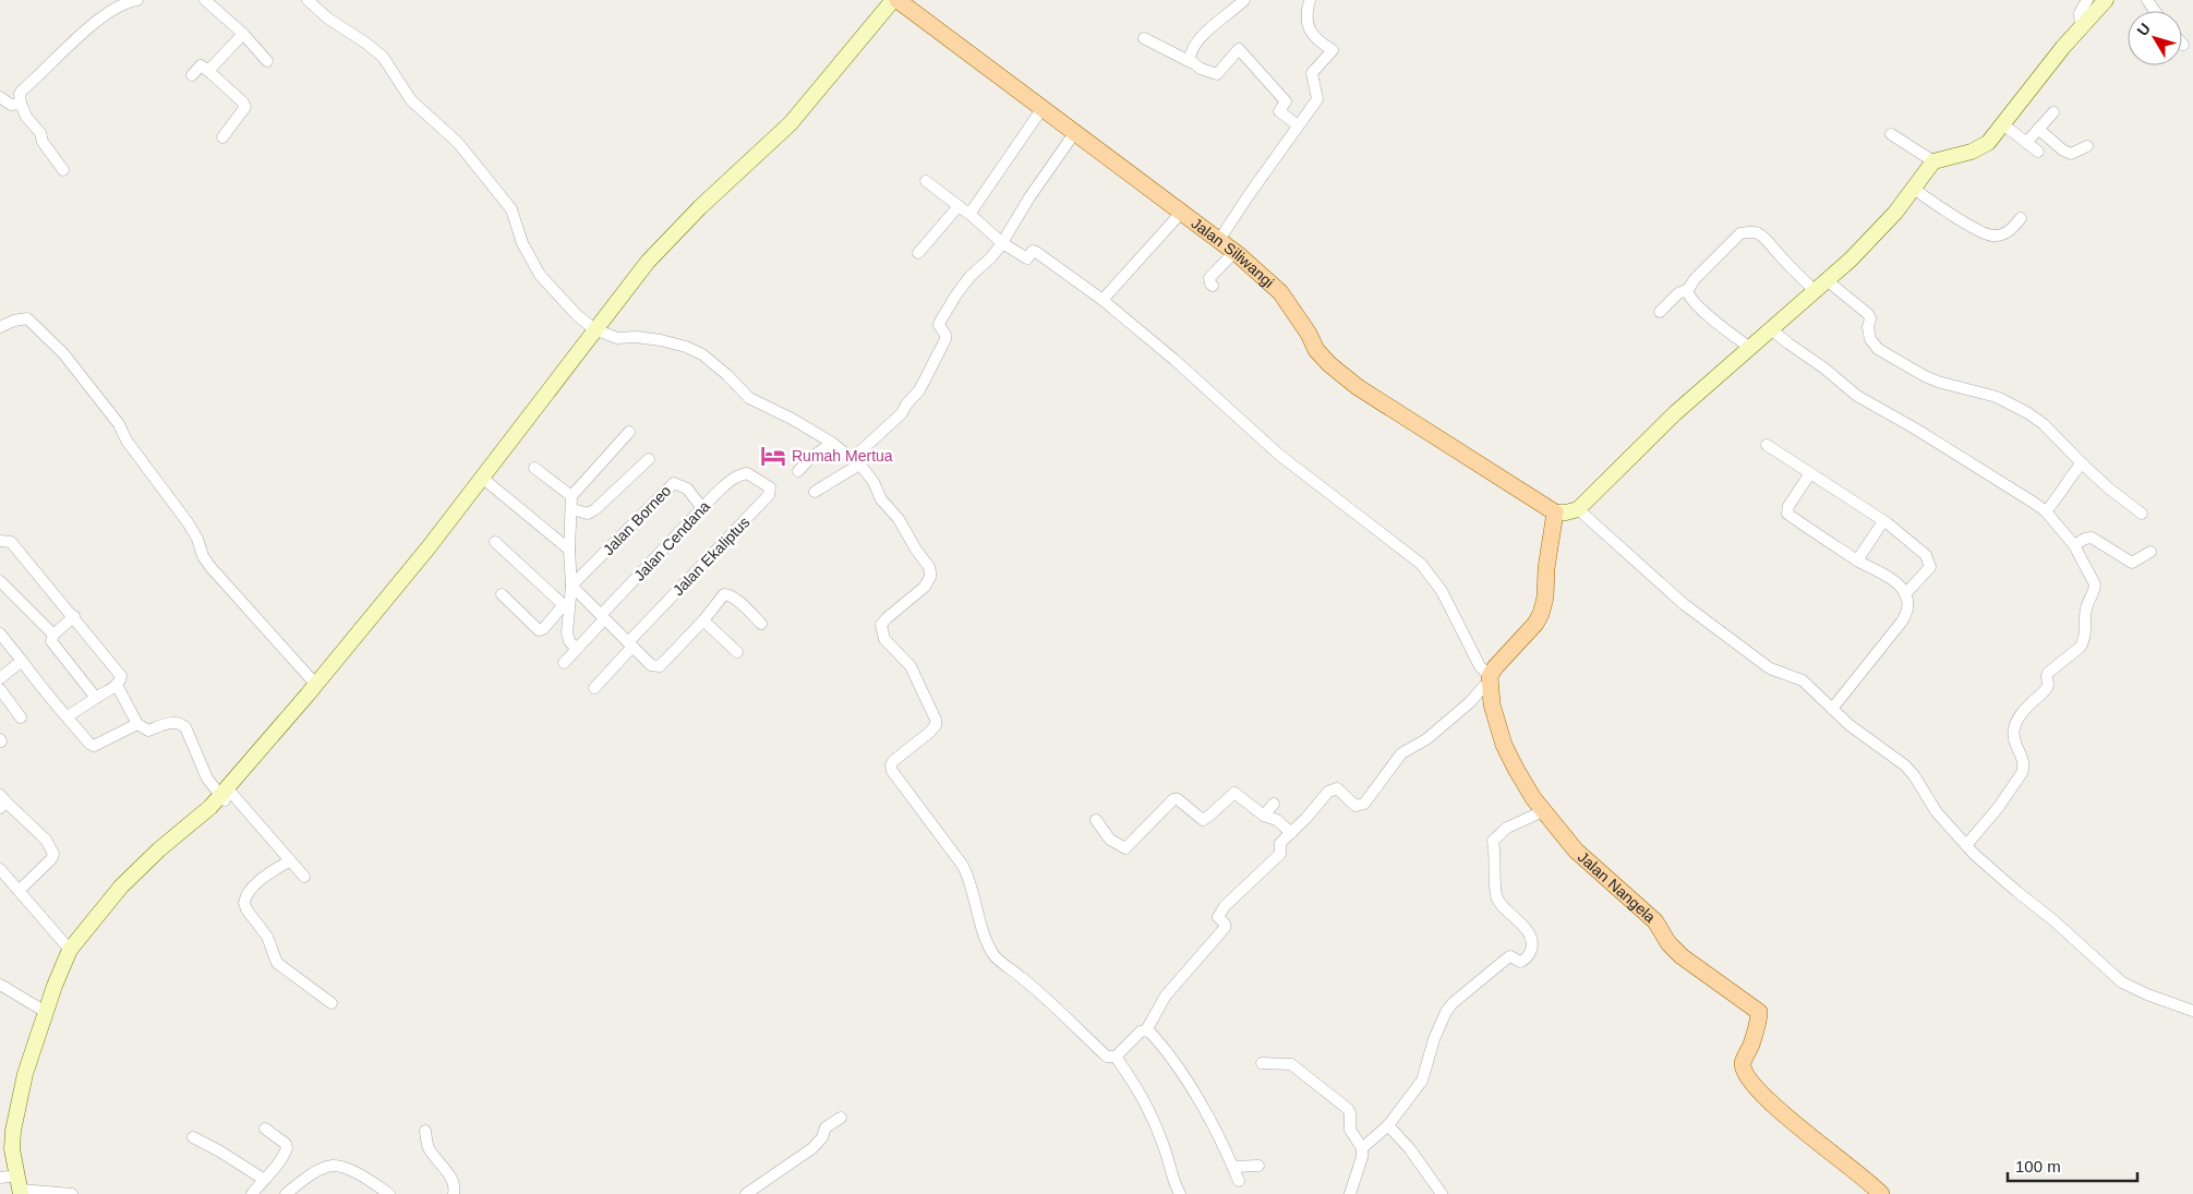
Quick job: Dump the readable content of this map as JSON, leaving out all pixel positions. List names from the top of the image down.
{
  "streets": {
    "main road": ["Jalan Siliwangi", "Jalan Nangela"],
    "street": ["Jalan Borneo", "Jalan Cendana", "Jalan Ekaliptus"]
  },
  "crossings": [
    ["Jalan Borneo", "Jalan Cendana"],
    ["Jalan Cendana", "Jalan Ekaliptus"]
  ],
  "places": {
    "hotel": ["Rumah Mertua"]
  },
  "scale_bar": "100 m",
  "north": "top left"
}
